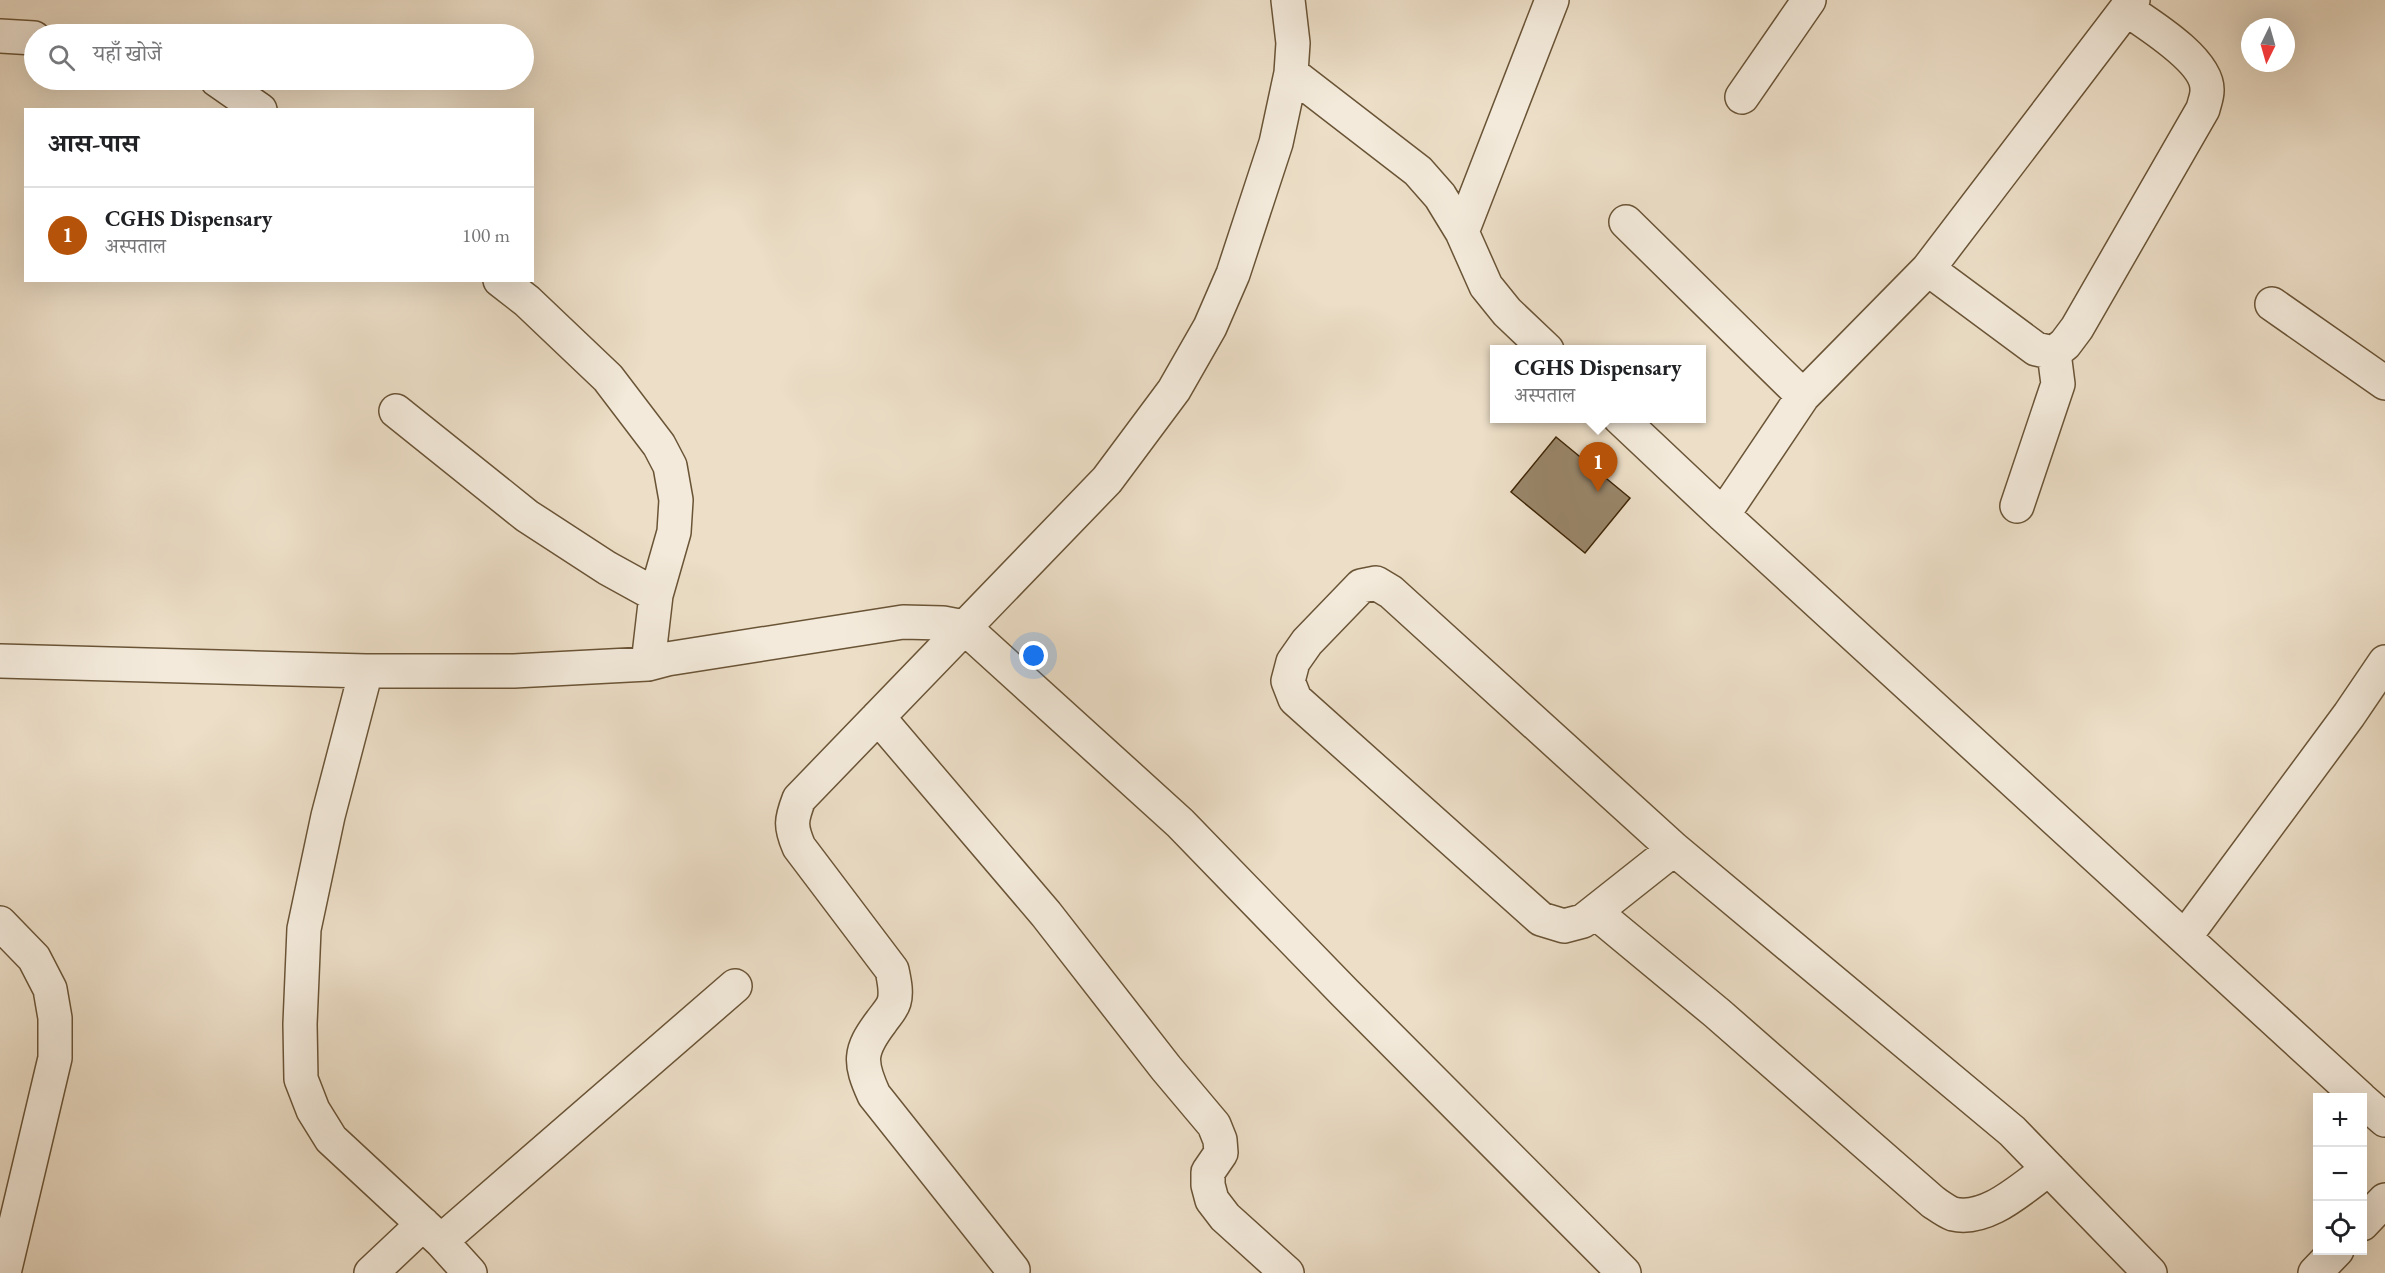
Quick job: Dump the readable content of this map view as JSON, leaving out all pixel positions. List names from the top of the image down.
{
  "north": "bottom",
  "page": {
    "search": "यहाँ खोजें",
    "heading": "आस-पास",
    "list": [
      {
        "mark": "1",
        "name": "CGHS Dispensary",
        "note": "अस्पताल",
        "value": "100 m"
      }
    ],
    "popup": ["CGHS Dispensary", "अस्पताल"],
    "pins": "1",
    "map_buttons": ["+", "−"]
  }
}
